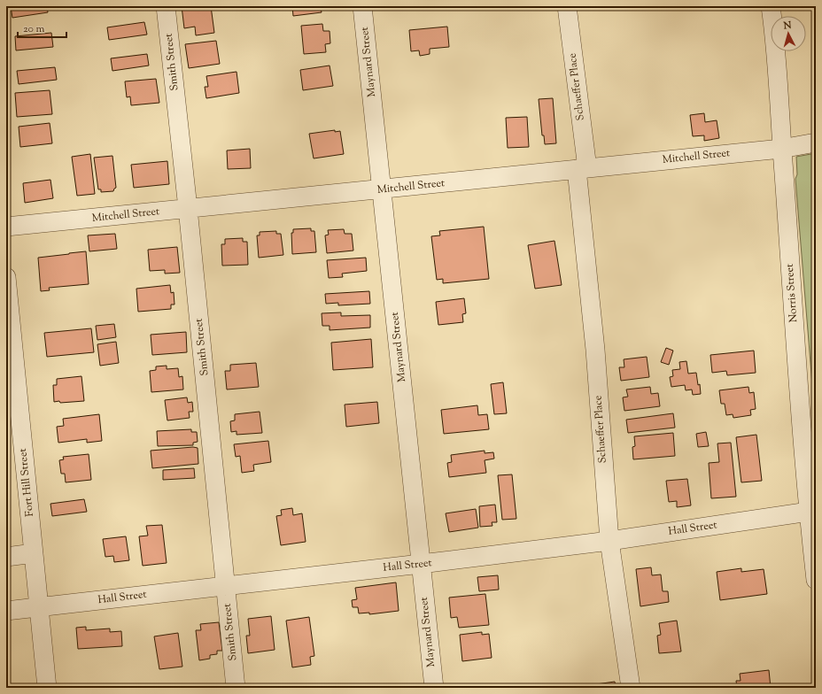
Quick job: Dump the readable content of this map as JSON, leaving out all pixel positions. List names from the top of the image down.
{
  "streets": {
    "street": [
      "Smith Street",
      "Maynard Street",
      "Schaeffer Place",
      "Mitchell Street",
      "Norris Street",
      "Fort Hill Street",
      "Hall Street"
    ]
  },
  "crossings": [
    ["Smith Street", "Mitchell Street"],
    ["Smith Street", "Hall Street"],
    ["Maynard Street", "Mitchell Street"],
    ["Maynard Street", "Hall Street"],
    ["Schaeffer Place", "Mitchell Street"],
    ["Schaeffer Place", "Hall Street"],
    ["Mitchell Street", "Norris Street"],
    ["Norris Street", "Hall Street"],
    ["Fort Hill Street", "Hall Street"]
  ],
  "scale_bar": "20 m",
  "north": "top"
}
